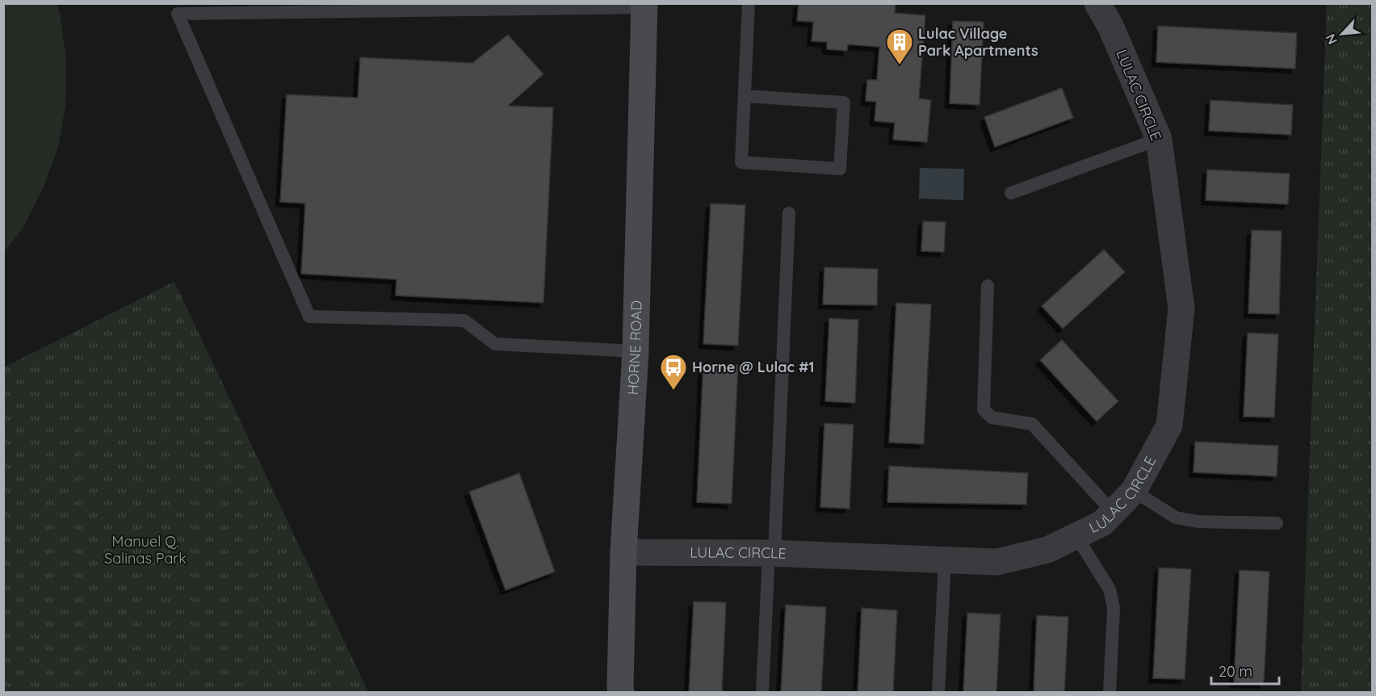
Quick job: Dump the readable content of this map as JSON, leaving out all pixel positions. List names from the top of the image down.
{
  "streets": {
    "main road": ["HORNE ROAD"],
    "street": ["LULAC CIRCLE"]
  },
  "crossings": [
    ["LULAC CIRCLE", "HORNE ROAD"]
  ],
  "parks": ["Manuel Q. Salinas Park"],
  "places": {
    "building": ["Lulac Village Park Apartments"],
    "bus stop": ["Horne @ Lulac #1"]
  },
  "scale_bar": "20 m",
  "north": "bottom left"
}
